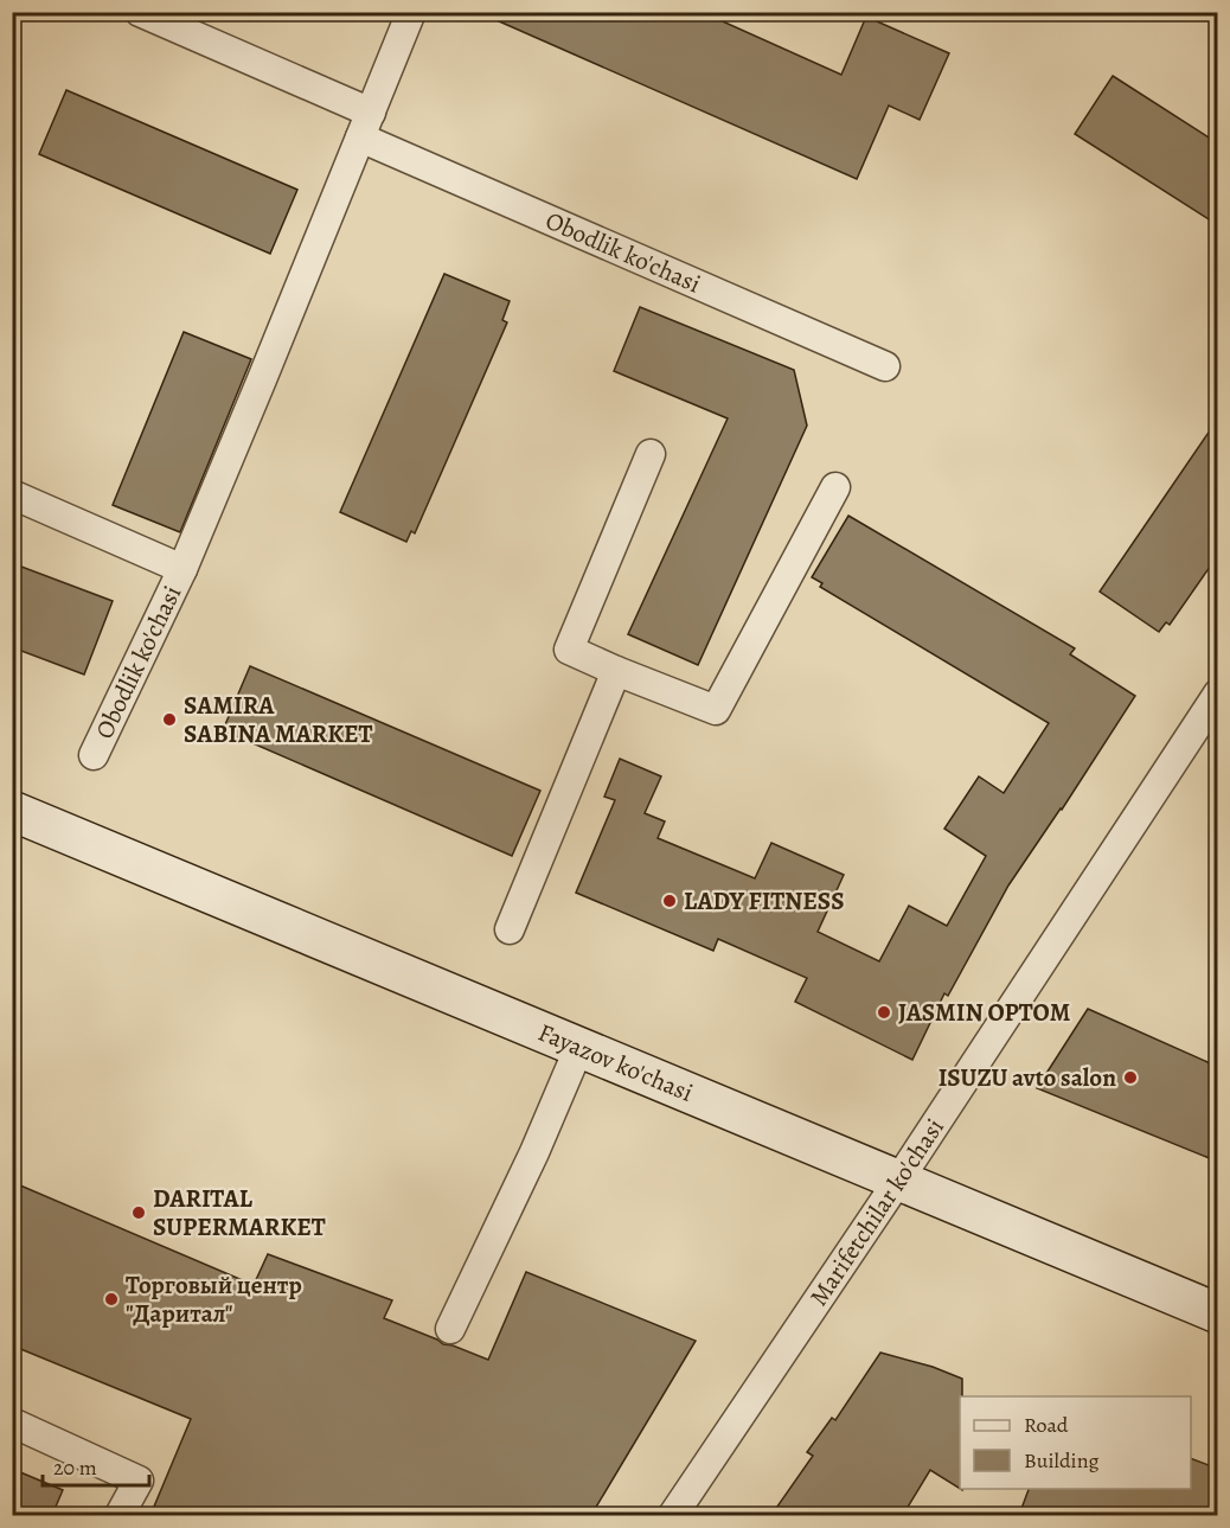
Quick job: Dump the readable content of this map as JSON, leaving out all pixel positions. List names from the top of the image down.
{
  "streets": {
    "main road": ["Fayazov ko'chasi"],
    "street": ["Obodlik ko'chasi", "Marifetchilar ko'chasi"]
  },
  "crossings": [
    ["Fayazov ko'chasi", "Marifetchilar ko'chasi"]
  ],
  "places": [
    "SAMIRA SABINA MARKET",
    "LADY FITNESS",
    "JASMIN OPTOM",
    "ISUZU avto salon",
    "DARITAL SUPERMARKET",
    "Торговый центр \"Даритал\""
  ],
  "legend": ["Road", "Building"],
  "scale_bar": "20 m"
}
